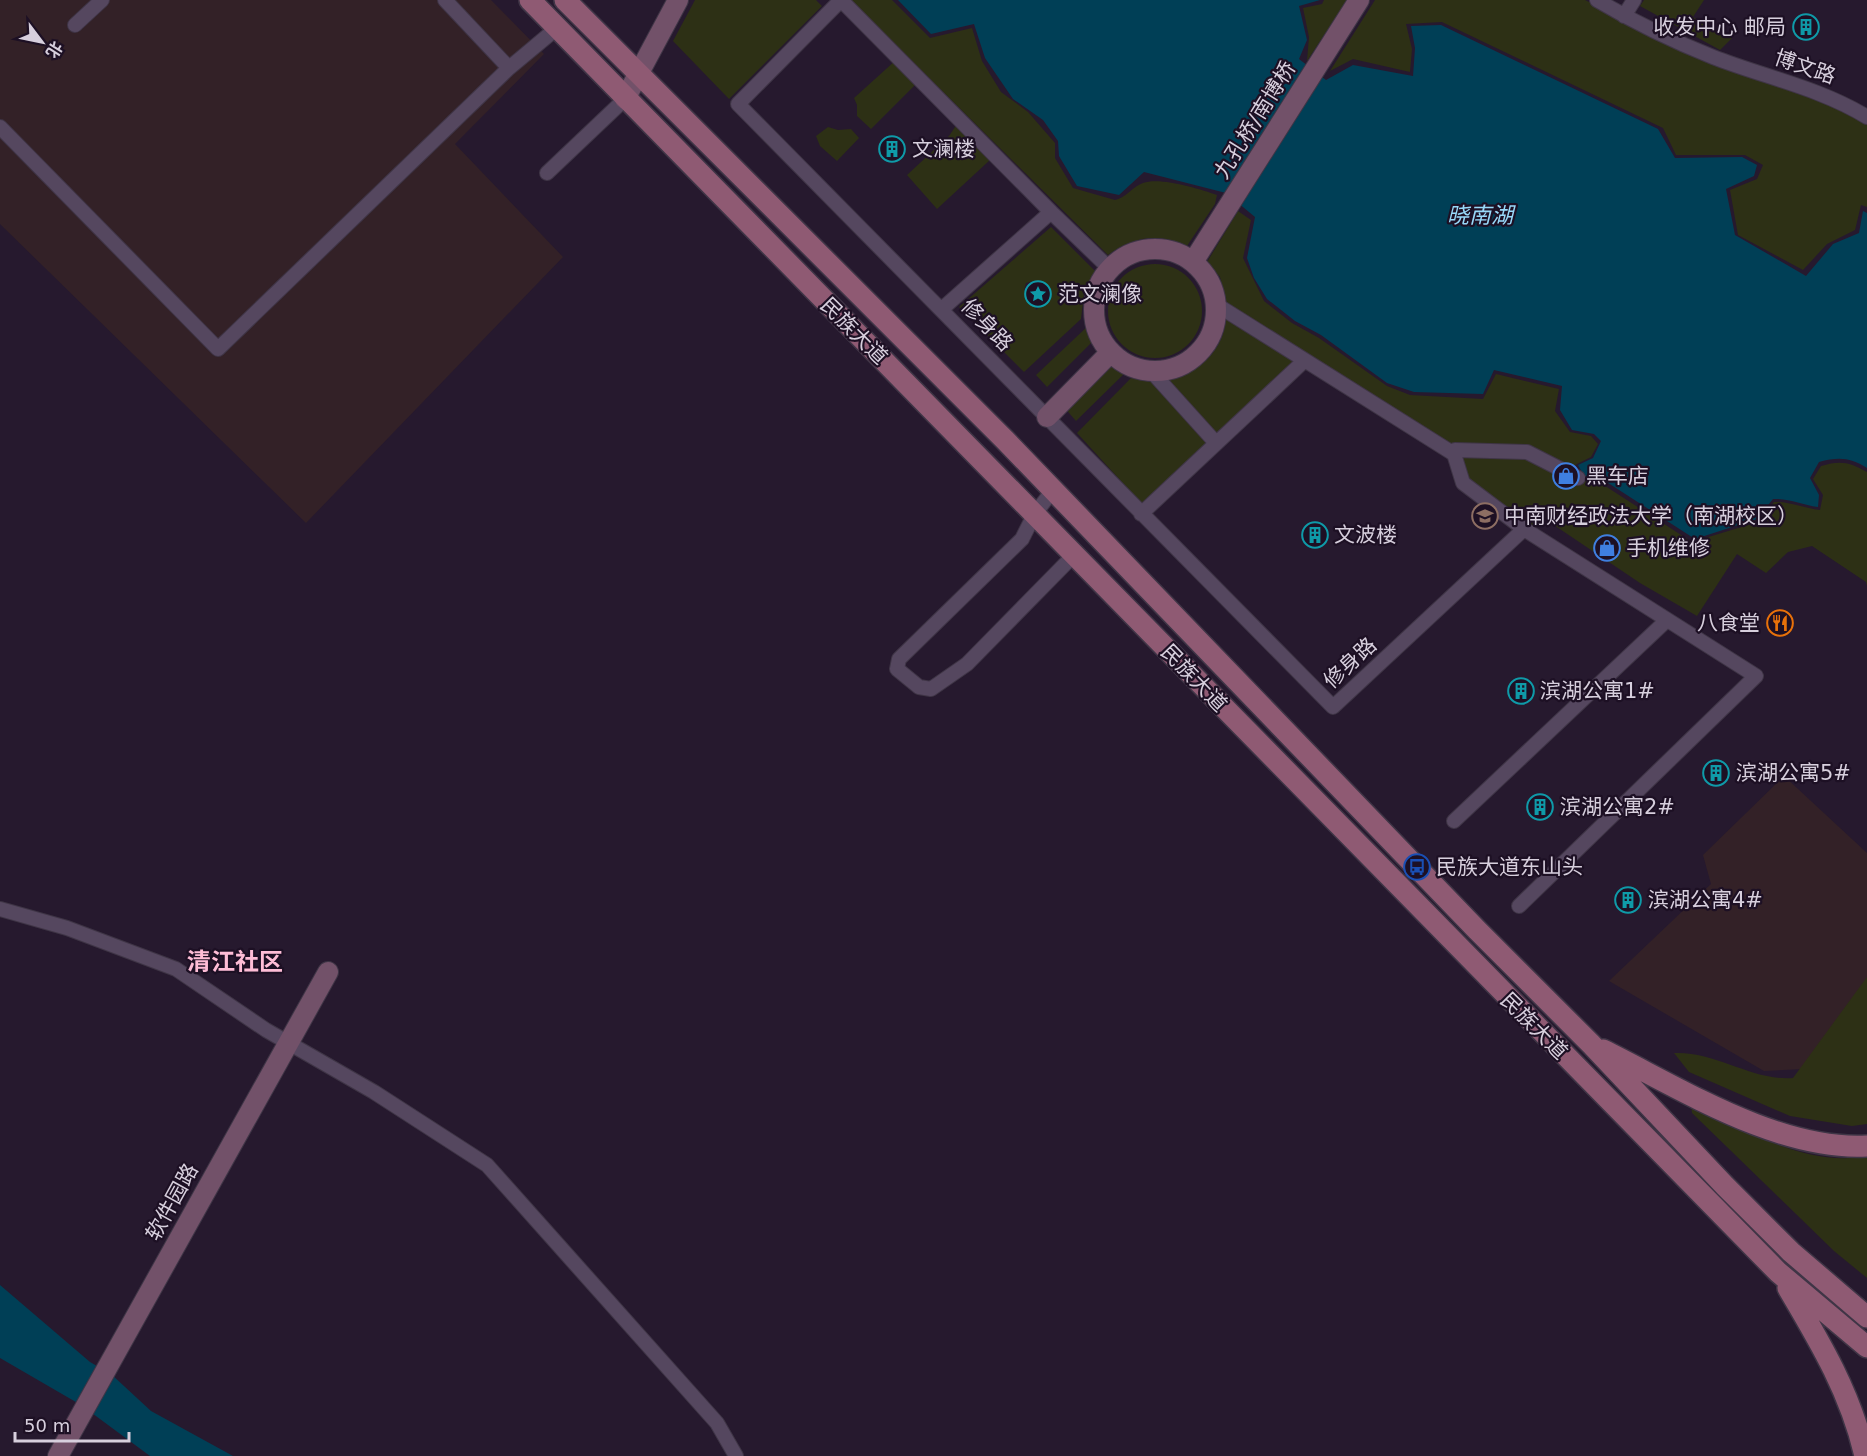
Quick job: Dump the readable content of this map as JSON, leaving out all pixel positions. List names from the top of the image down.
{
  "streets": {
    "main road": ["九孔桥/南博桥", "民族大道", "软件园路"],
    "street": ["博文路", "修身路"]
  },
  "crossings": [
    ["九孔桥/南博桥", "修身路"]
  ],
  "districts": ["清江社区"],
  "water": ["晓南湖"],
  "places": {
    "building": [
      "收发中心 邮局",
      "文澜楼",
      "文波楼",
      "滨湖公寓1#",
      "滨湖公寓5#",
      "滨湖公寓2#",
      "滨湖公寓4#"
    ],
    "place": ["范文澜像"],
    "shop": ["黑车店", "手机维修"],
    "school or university": ["中南财经政法大学（南湖校区）"],
    "restaurant": ["八食堂"],
    "bus stop": ["民族大道东山头"]
  },
  "scale_bar": "50 m",
  "north": "bottom right"
}
